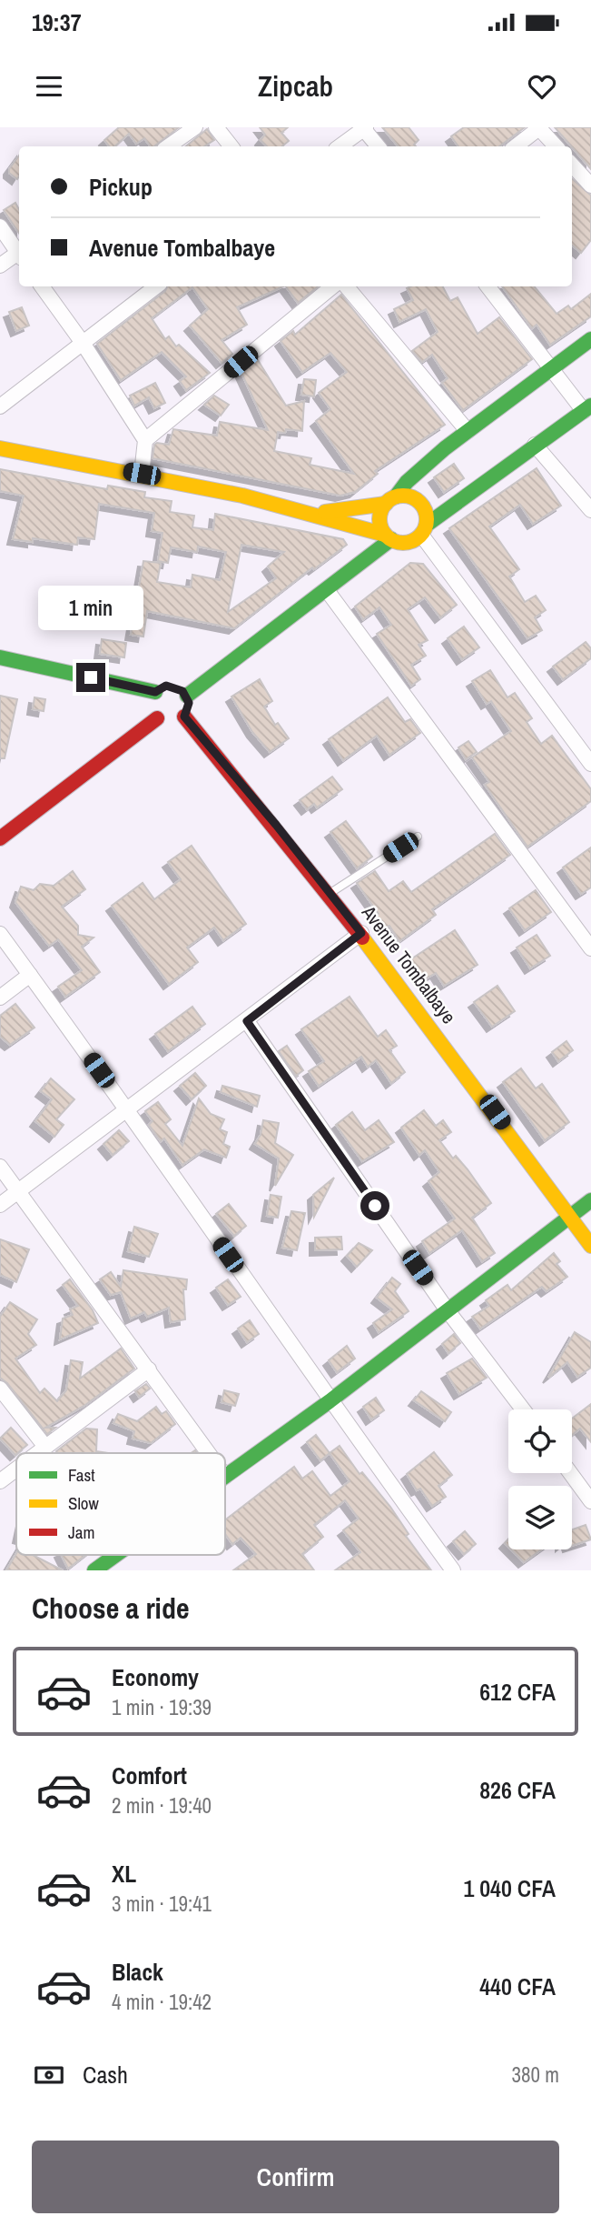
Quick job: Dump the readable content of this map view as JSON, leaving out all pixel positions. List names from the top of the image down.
{
  "streets": {
    "street": ["Avenue Tombalbaye"]
  },
  "legend": ["Fast", "Slow", "Jam"],
  "page": {
    "status": "19:37",
    "header": "Zipcab",
    "banner": ["Pickup", "Avenue Tombalbaye"],
    "bubble": "1 min",
    "heading": "Choose a ride",
    "list": [
      {
        "name": "Economy",
        "note": "1 min · 19:39",
        "value": "612 CFA"
      },
      {
        "name": "Comfort",
        "note": "2 min · 19:40",
        "value": "826 CFA"
      },
      {
        "name": "XL",
        "note": "3 min · 19:41",
        "value": "1 040 CFA"
      },
      {
        "name": "Black",
        "note": "4 min · 19:42",
        "value": "440 CFA"
      }
    ],
    "pay": ["Cash", "380 m"],
    "buttons": "Confirm"
  }
}
